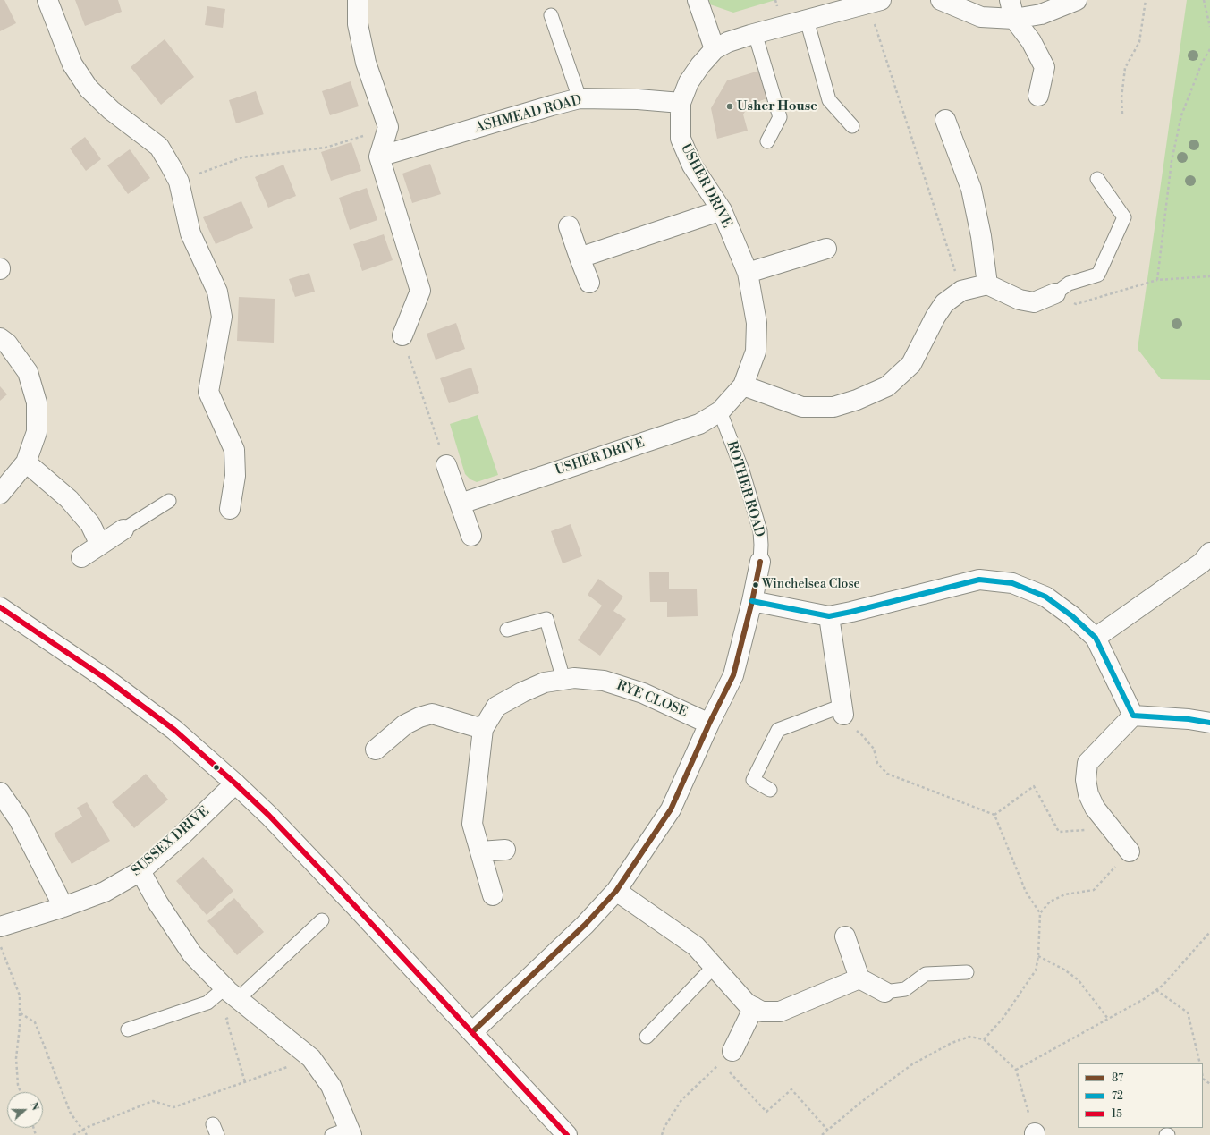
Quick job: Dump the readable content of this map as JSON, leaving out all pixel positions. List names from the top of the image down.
{
  "streets": {
    "street": [
      "ASHMEAD ROAD",
      "USHER DRIVE",
      "ROTHER ROAD",
      "RYE CLOSE",
      "SUSSEX DRIVE"
    ]
  },
  "crossings": [
    ["ASHMEAD ROAD", "USHER DRIVE"],
    ["USHER DRIVE", "ROTHER ROAD"],
    ["ROTHER ROAD", "RYE CLOSE"]
  ],
  "places": ["Usher House", "Winchelsea Close"],
  "lines": ["transit line 87", "transit line 72", "transit line 15"],
  "legend": ["87", "72", "15"],
  "north": "right"
}
